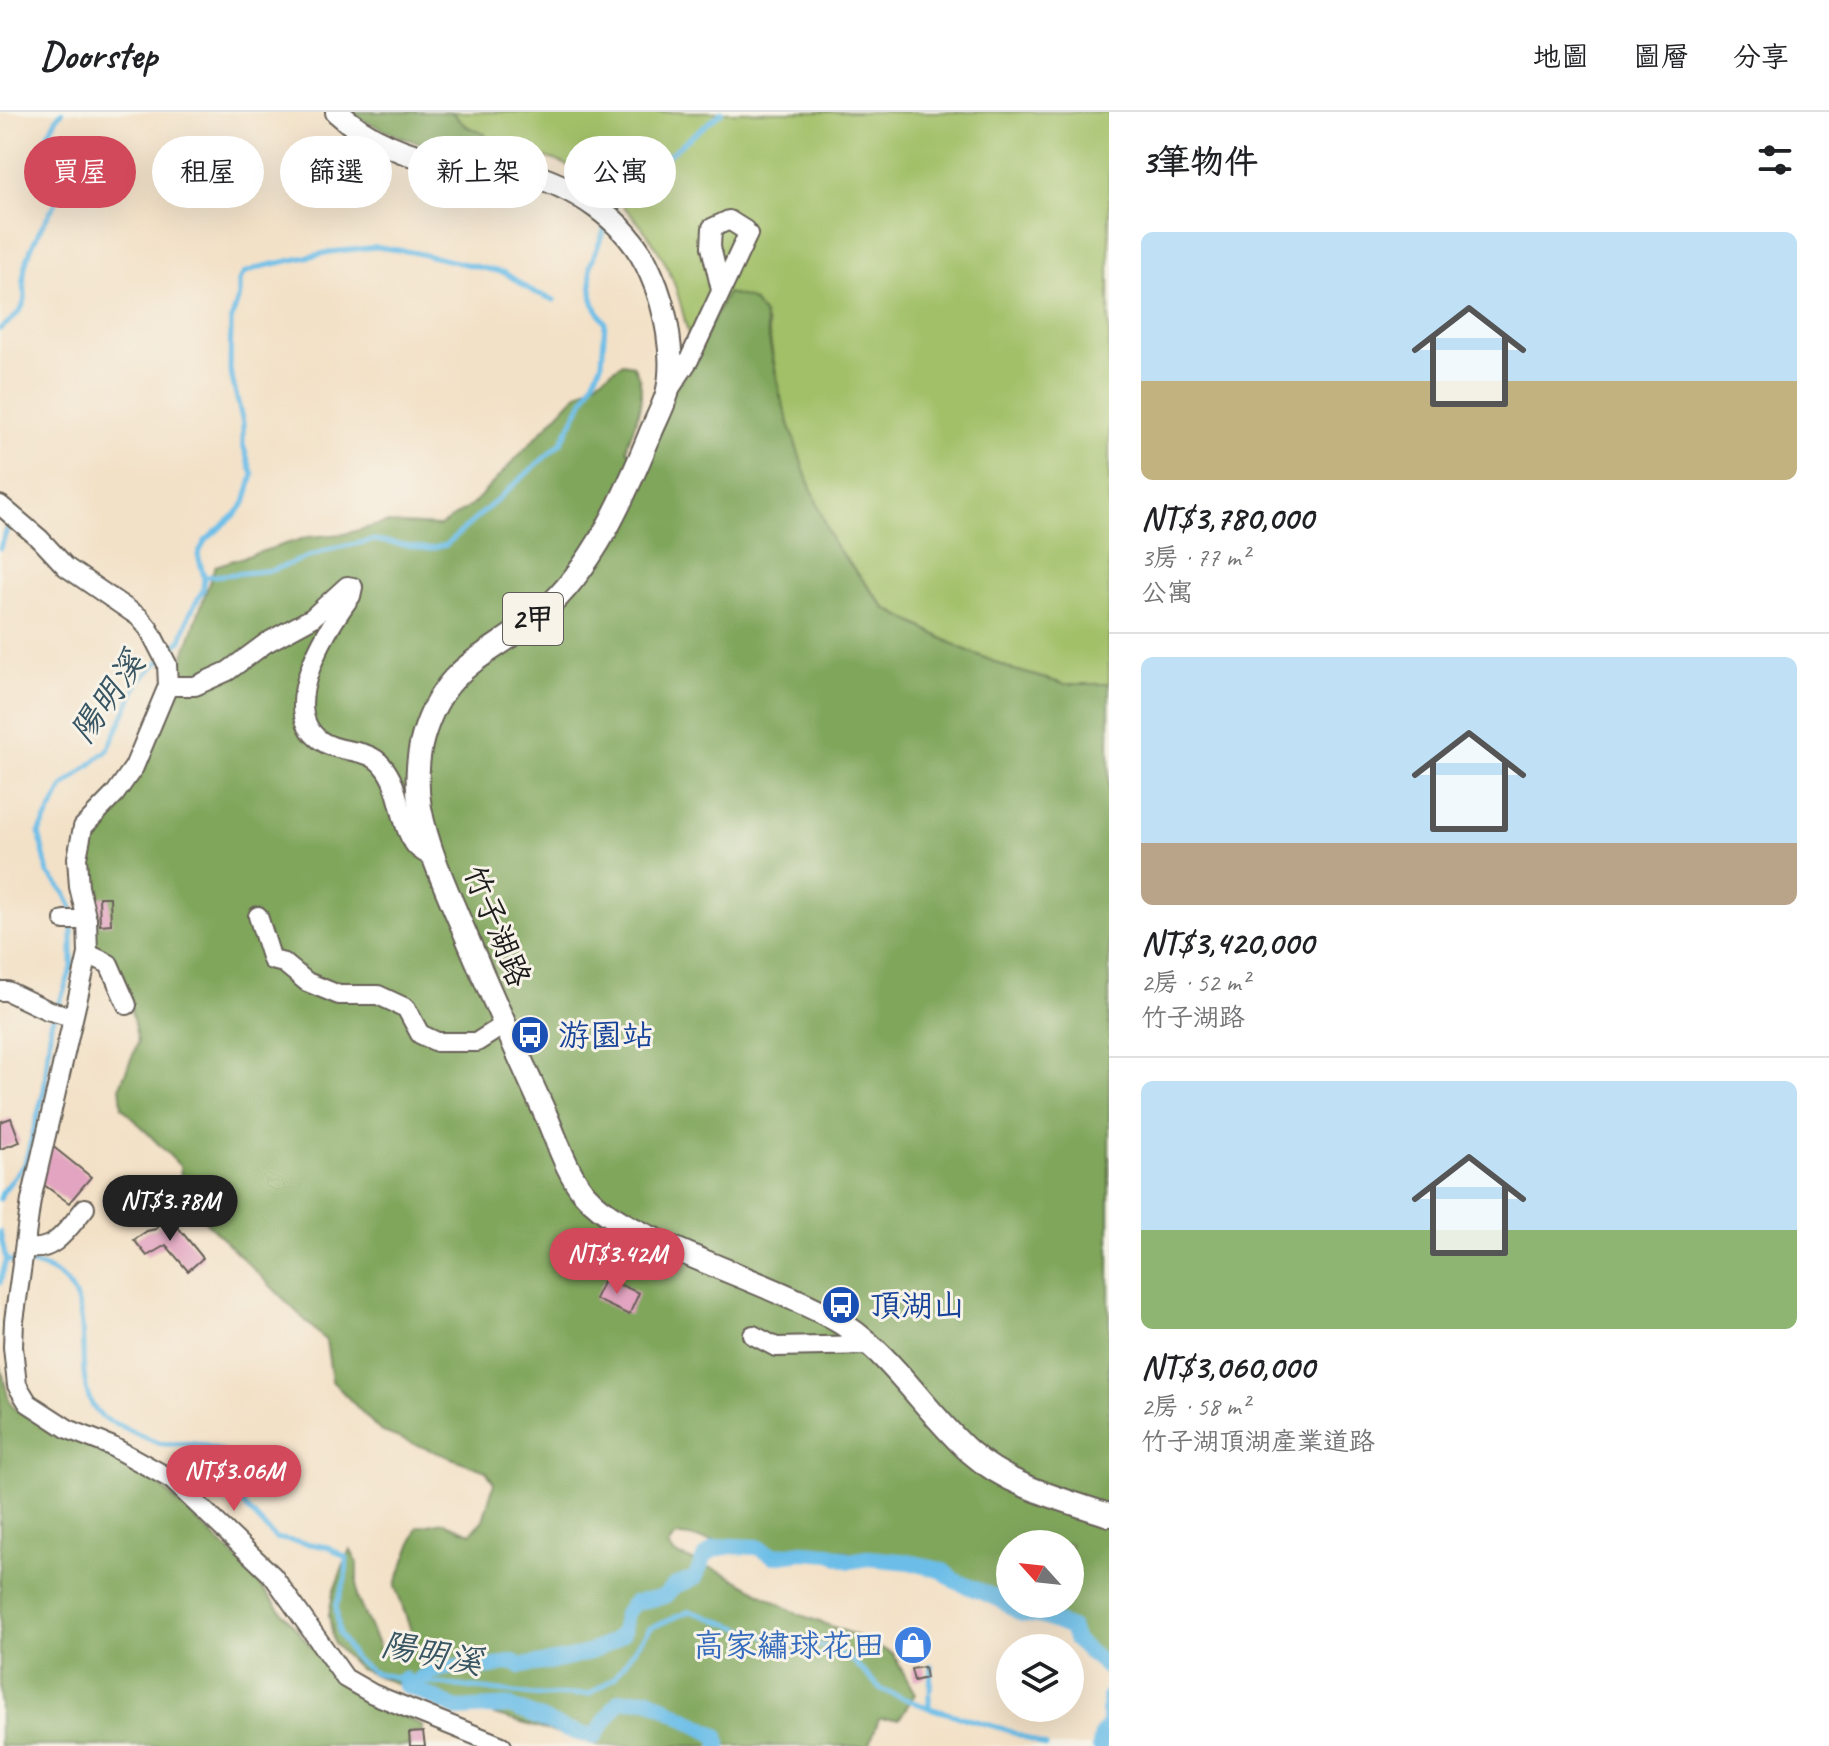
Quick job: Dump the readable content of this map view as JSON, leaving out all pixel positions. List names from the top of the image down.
{
  "streets": {
    "main road": ["2甲", "竹子湖路"]
  },
  "water": ["陽明溪"],
  "places": {
    "bus stop": ["游園站", "頂湖山"],
    "shop": ["高家繡球花田"]
  },
  "north": "top left",
  "page": {
    "header": "Doorstep",
    "nav": ["地圖", "圖層", "分享"],
    "heading": "3筆物件",
    "chip": [
      "買屋",
      "租屋",
      "篩選",
      "新上架",
      "公寓"
    ],
    "list": [
      {
        "name": "NT$3,780,000",
        "note": "3房 · 77 m² · 公寓"
      },
      {
        "name": "NT$3,420,000",
        "note": "2房 · 52 m² · 竹子湖路"
      },
      {
        "name": "NT$3,060,000",
        "note": "2房 · 58 m² · 竹子湖頂湖產業道路"
      }
    ],
    "price": ["NT$3.78M", "NT$3.42M", "NT$3.06M"]
  }
}
